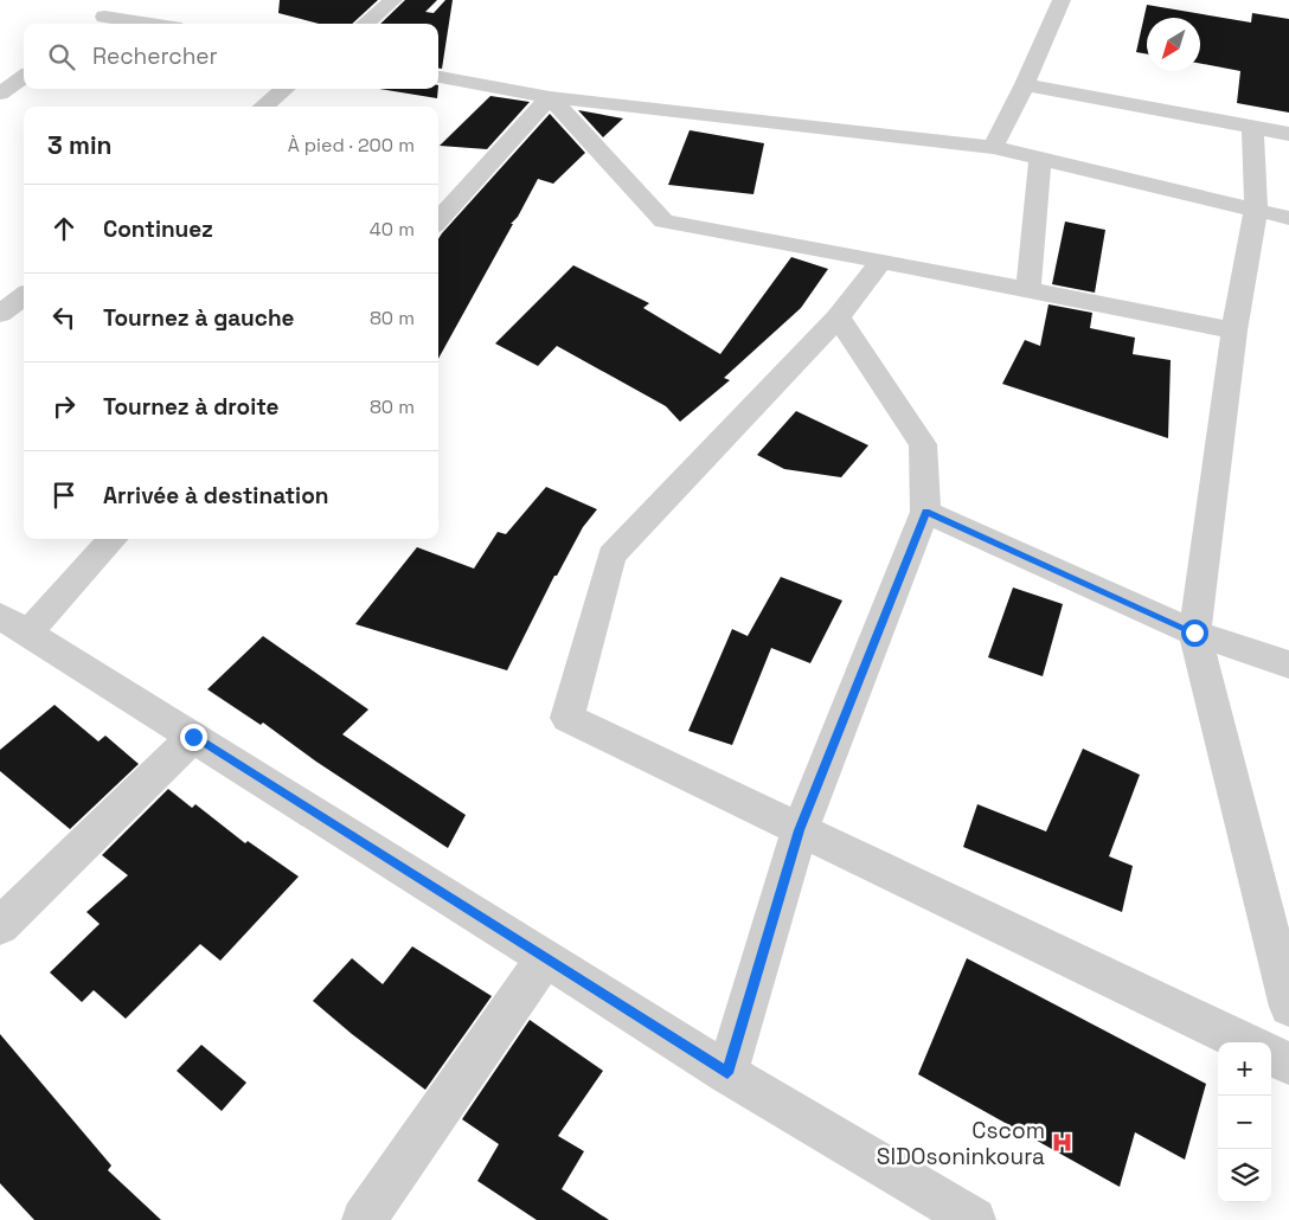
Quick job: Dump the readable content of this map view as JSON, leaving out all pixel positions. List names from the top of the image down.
{
  "places": {
    "hospital": ["Cscom SIDOsoninkoura"]
  },
  "north": "bottom left",
  "page": {
    "search": "Rechercher",
    "heading": ["3 min", "À pied · 200 m"],
    "list": [
      ["Continuez", "40 m"],
      ["Tournez à gauche", "80 m"],
      ["Tournez à droite", "80 m"],
      "Arrivée à destination"
    ],
    "map_buttons": ["+", "−"]
  }
}
